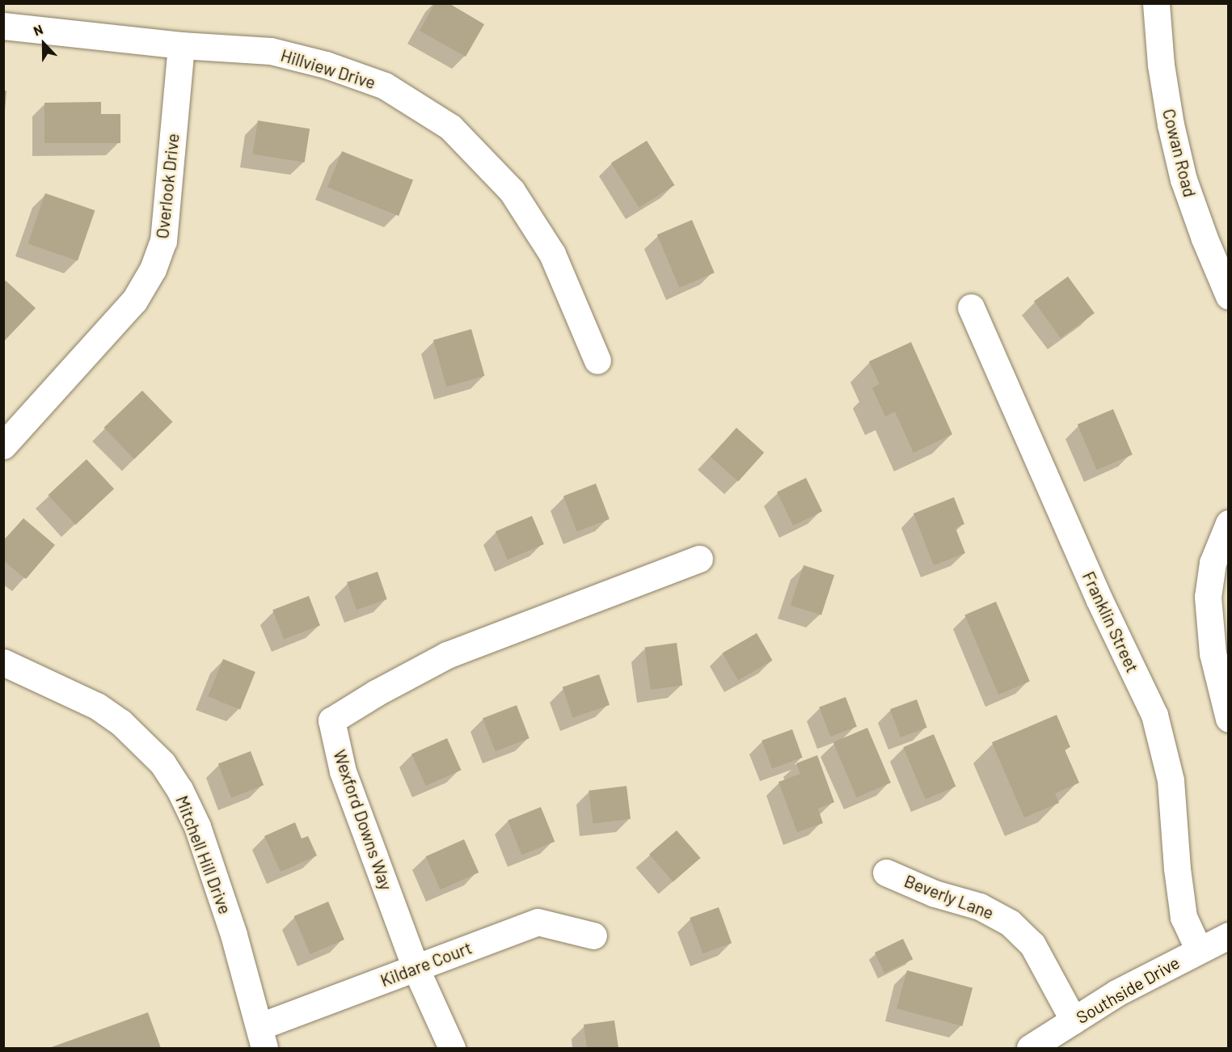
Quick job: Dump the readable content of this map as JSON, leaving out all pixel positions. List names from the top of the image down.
{
  "streets": {
    "street": [
      "Hillview Drive",
      "Cowan Road",
      "Overlook Drive",
      "Franklin Street",
      "Wexford Downs Way",
      "Mitchell Hill Drive",
      "Beverly Lane",
      "Kildare Court",
      "Southside Drive"
    ]
  },
  "crossings": [
    ["Hillview Drive", "Overlook Drive"],
    ["Franklin Street", "Southside Drive"],
    ["Wexford Downs Way", "Kildare Court"],
    ["Mitchell Hill Drive", "Kildare Court"],
    ["Beverly Lane", "Southside Drive"]
  ],
  "north": "top"
}
